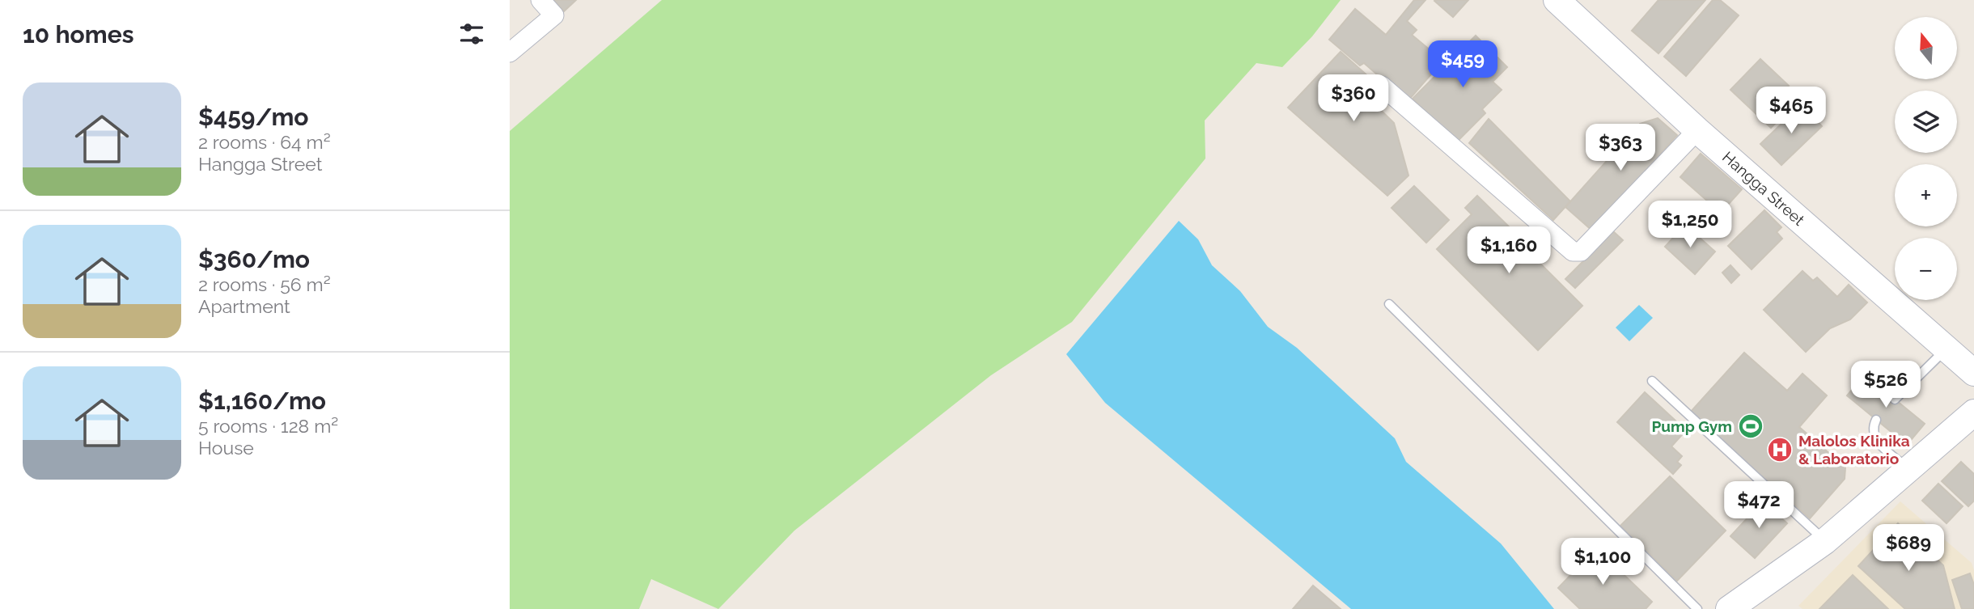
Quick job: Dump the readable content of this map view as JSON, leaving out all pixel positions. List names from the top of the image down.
{
  "streets": {
    "street": ["Hangga Street"]
  },
  "places": {
    "sports": ["Pump Gym"],
    "hospital": ["Malolos Klinika & Laboratorio"]
  },
  "north": "top",
  "page": {
    "heading": "10 homes",
    "map_buttons": ["+", "−"],
    "price": [
      "$459",
      "$360",
      "$465",
      "$363",
      "$1,250",
      "$1,160",
      "$526",
      "$472",
      "$689",
      "$1,100"
    ],
    "list": [
      {
        "name": "$459/mo",
        "note": "2 rooms · 64 m² · Hangga Street"
      },
      {
        "name": "$360/mo",
        "note": "2 rooms · 56 m² · Apartment"
      },
      {
        "name": "$1,160/mo",
        "note": "5 rooms · 128 m² · House"
      }
    ]
  }
}
